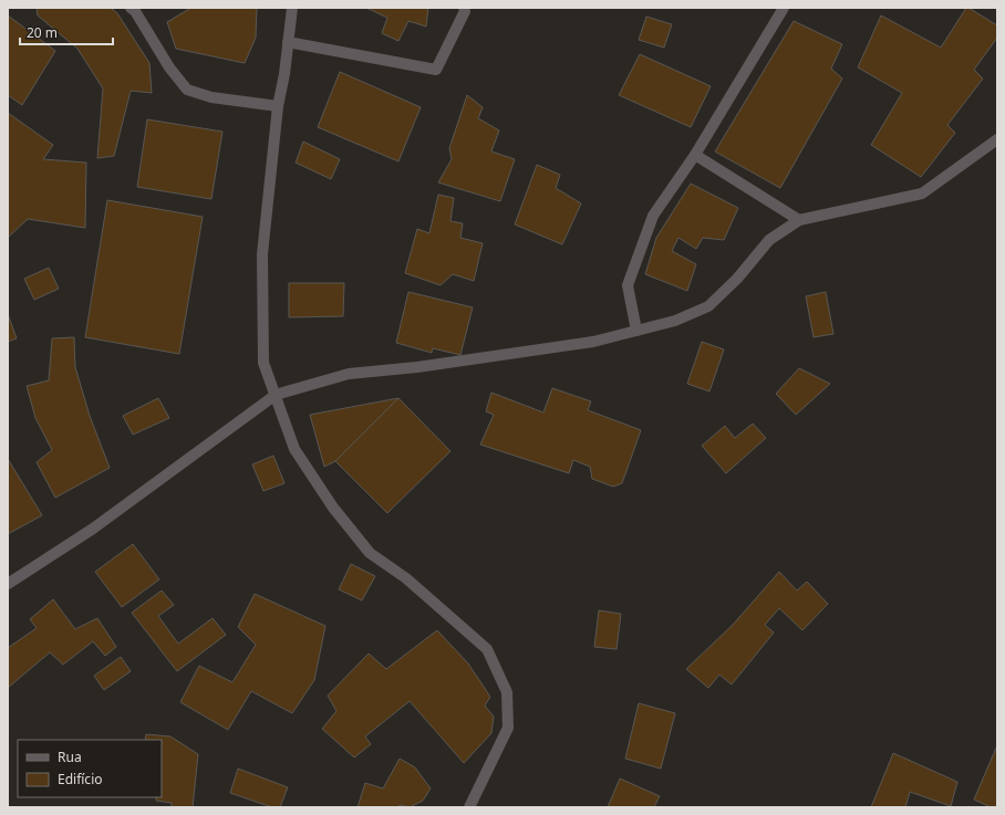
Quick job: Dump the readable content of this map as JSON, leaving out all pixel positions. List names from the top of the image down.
{
  "legend": ["Rua", "Edifício"],
  "scale_bar": "20 m"
}
